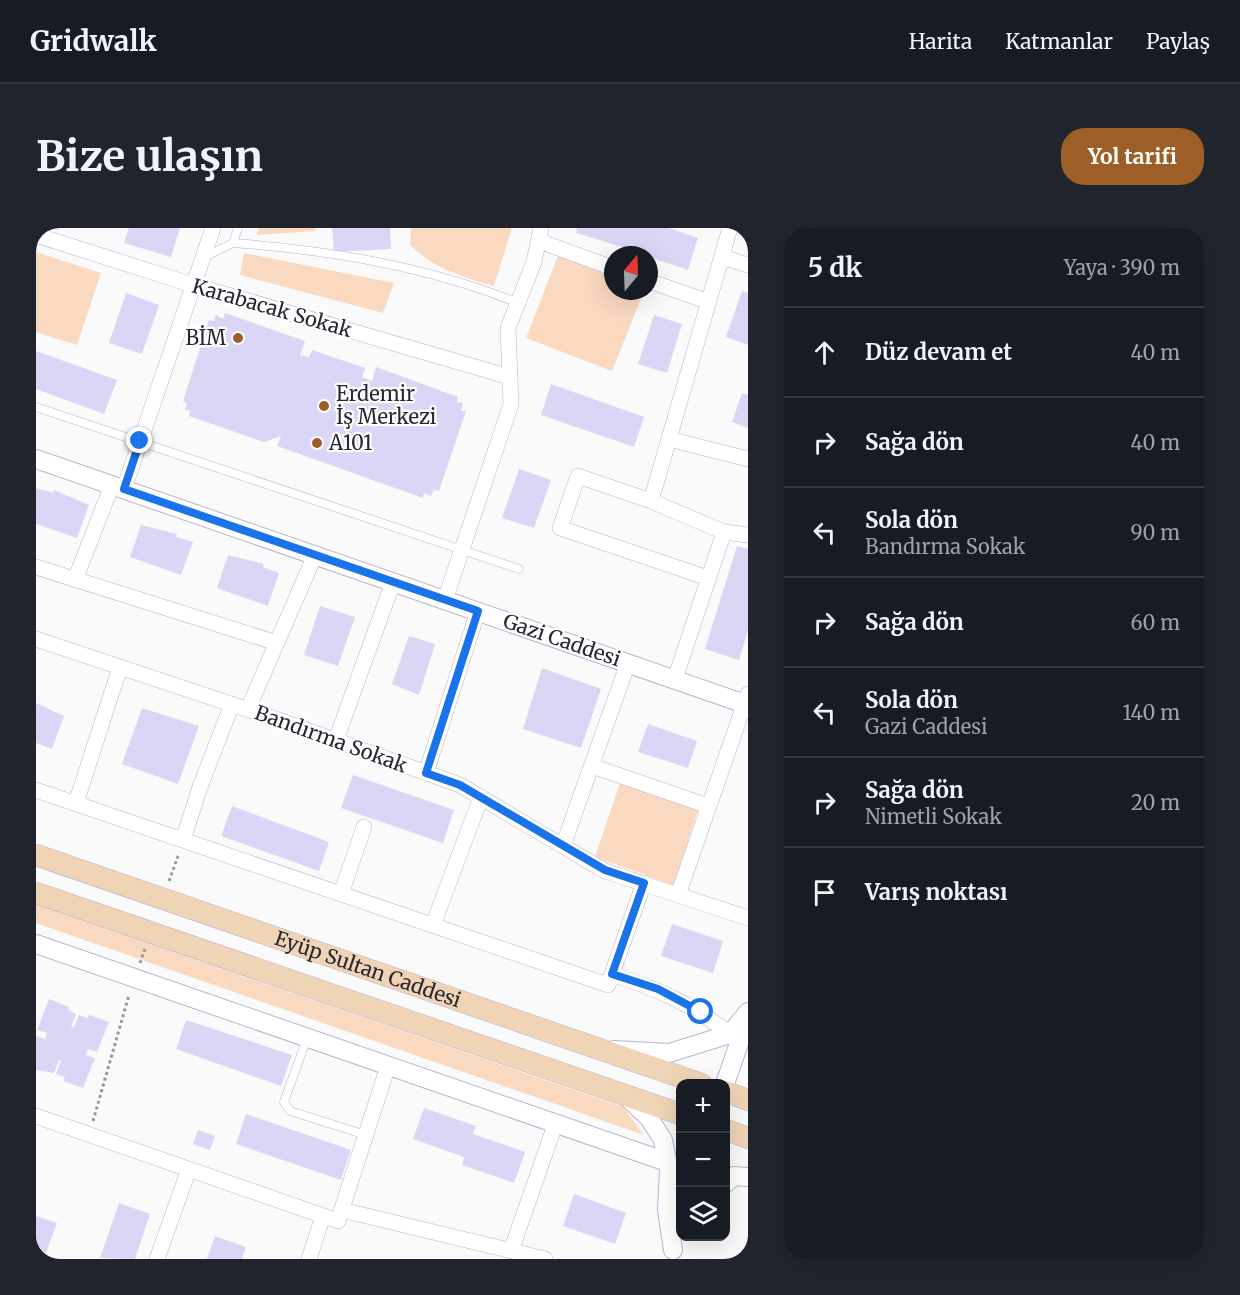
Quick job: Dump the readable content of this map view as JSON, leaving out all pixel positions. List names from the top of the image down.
{
  "streets": {
    "main road": ["Eyüp Sultan Caddesi"],
    "street": ["Karabacak Sokak", "Gazi Caddesi", "Bandırma Sokak"]
  },
  "places": ["BİM", "Erdemir İş Merkezi", "A101"],
  "north": "top",
  "page": {
    "header": "Gridwalk",
    "nav": ["Harita", "Katmanlar", "Paylaş"],
    "buttons": "Yol tarifi",
    "title": "Bize ulaşın",
    "heading": ["5 dk", "Yaya · 390 m"],
    "list": [
      ["Düz devam et", "40 m"],
      ["Sağa dön", "40 m"],
      ["Sola dön", "Bandırma Sokak", "90 m"],
      ["Sağa dön", "60 m"],
      ["Sola dön", "Gazi Caddesi", "140 m"],
      ["Sağa dön", "Nimetli Sokak", "20 m"],
      "Varış noktası"
    ],
    "map_buttons": ["+", "−"]
  }
}
